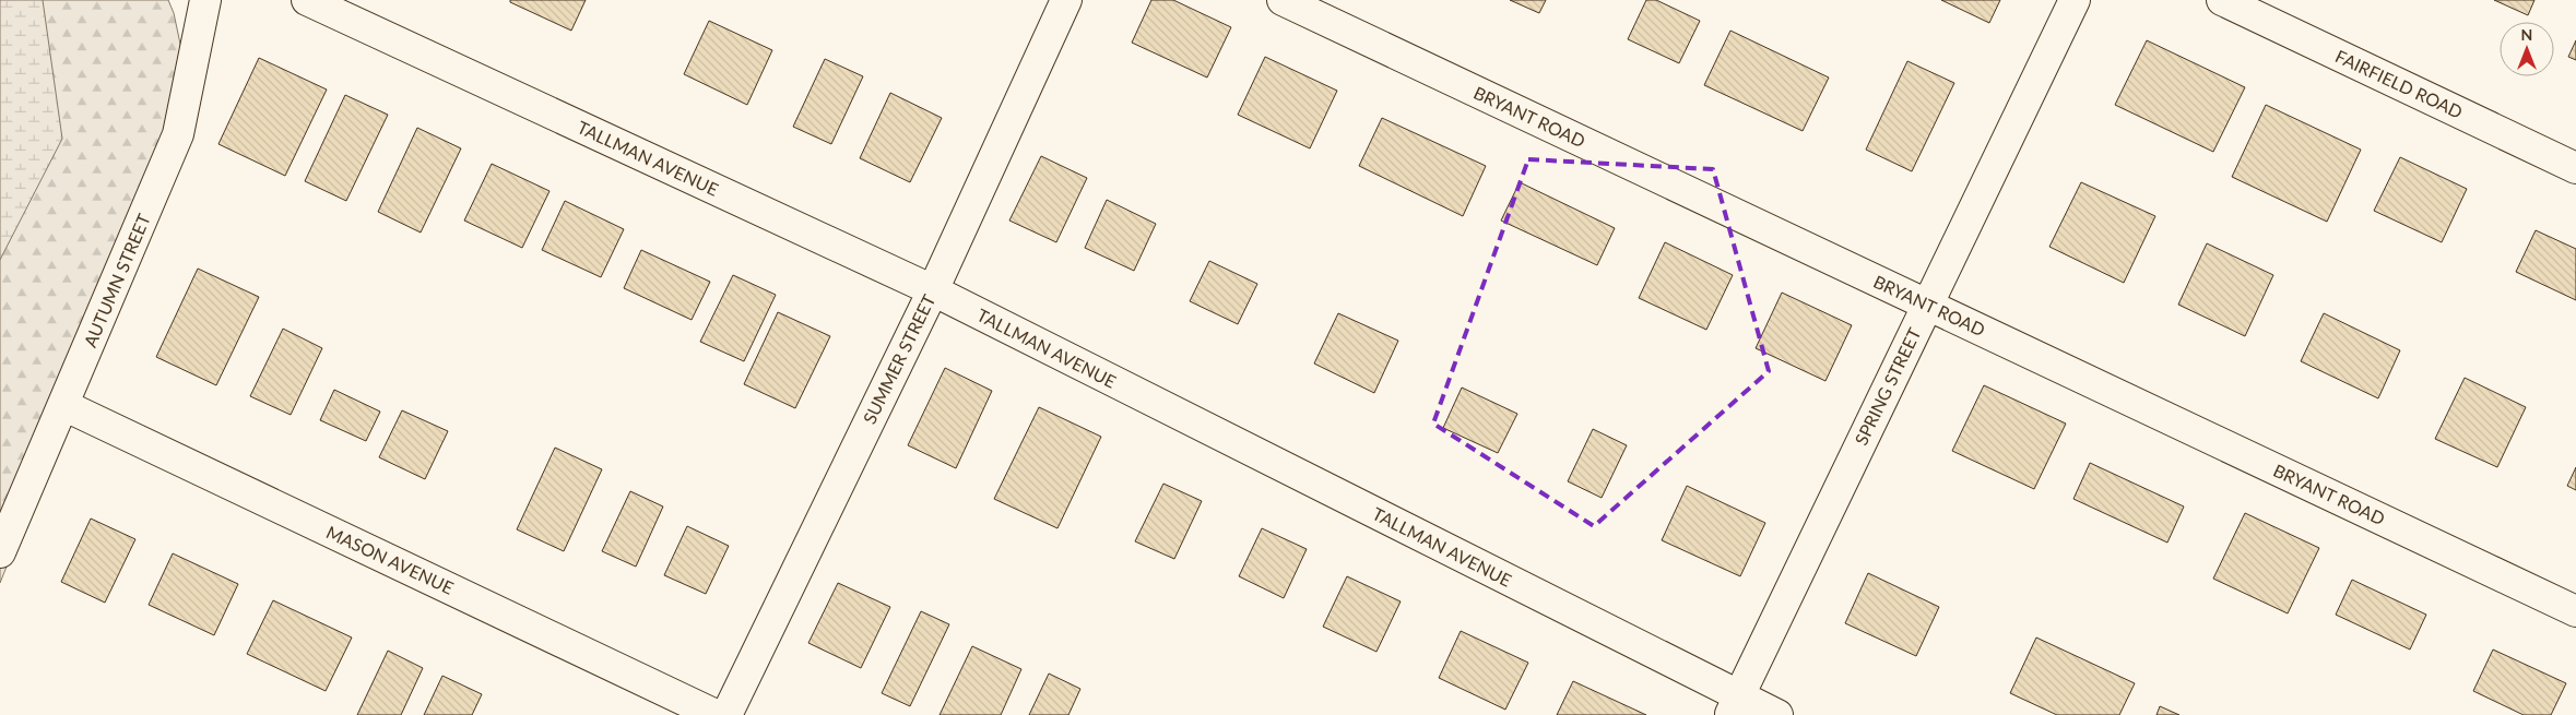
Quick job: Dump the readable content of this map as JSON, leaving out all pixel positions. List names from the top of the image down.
{
  "streets": {
    "street": [
      "FAIRFIELD ROAD",
      "BRYANT ROAD",
      "TALLMAN AVENUE",
      "AUTUMN STREET",
      "SUMMER STREET",
      "SPRING STREET",
      "MASON AVENUE"
    ]
  },
  "crossings": [
    ["BRYANT ROAD", "SPRING STREET"],
    ["TALLMAN AVENUE", "SUMMER STREET"],
    ["TALLMAN AVENUE", "SPRING STREET"],
    ["AUTUMN STREET", "MASON AVENUE"]
  ],
  "north": "top"
}
